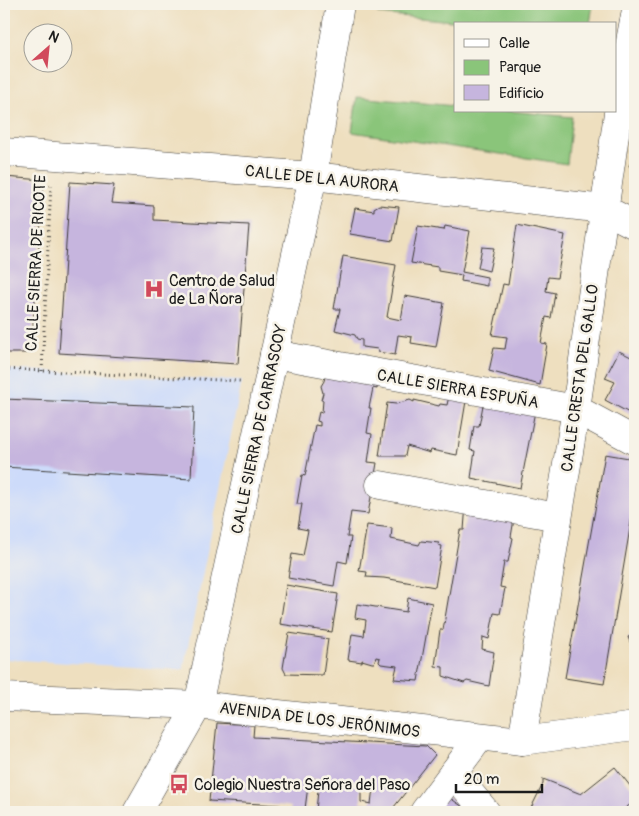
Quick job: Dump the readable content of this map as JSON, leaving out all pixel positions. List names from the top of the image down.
{
  "streets": {
    "street": [
      "CALLE DE LA AURORA",
      "CALLE CRESTA DEL GALLO",
      "CALLE SIERRA ESPUÑA",
      "CALLE SIERRA DE CARRASCOY",
      "AVENIDA DE LOS JERÓNIMOS"
    ],
    "path": ["CALLE SIERRA DE RICOTE"]
  },
  "crossings": [
    ["CALLE DE LA AURORA", "CALLE SIERRA DE RICOTE"],
    ["CALLE DE LA AURORA", "CALLE CRESTA DEL GALLO"],
    ["CALLE DE LA AURORA", "CALLE SIERRA DE CARRASCOY"],
    ["CALLE CRESTA DEL GALLO", "CALLE SIERRA ESPUÑA"],
    ["CALLE CRESTA DEL GALLO", "AVENIDA DE LOS JERÓNIMOS"],
    ["CALLE SIERRA ESPUÑA", "CALLE SIERRA DE CARRASCOY"],
    ["CALLE SIERRA DE CARRASCOY", "AVENIDA DE LOS JERÓNIMOS"]
  ],
  "places": {
    "hospital": ["Centro de Salud de La Ñora"],
    "bus stop": ["Colegio Nuestra Señora del Paso"]
  },
  "legend": ["Calle", "Parque", "Edificio"],
  "scale_bar": "20 m",
  "north": "top right"
}
